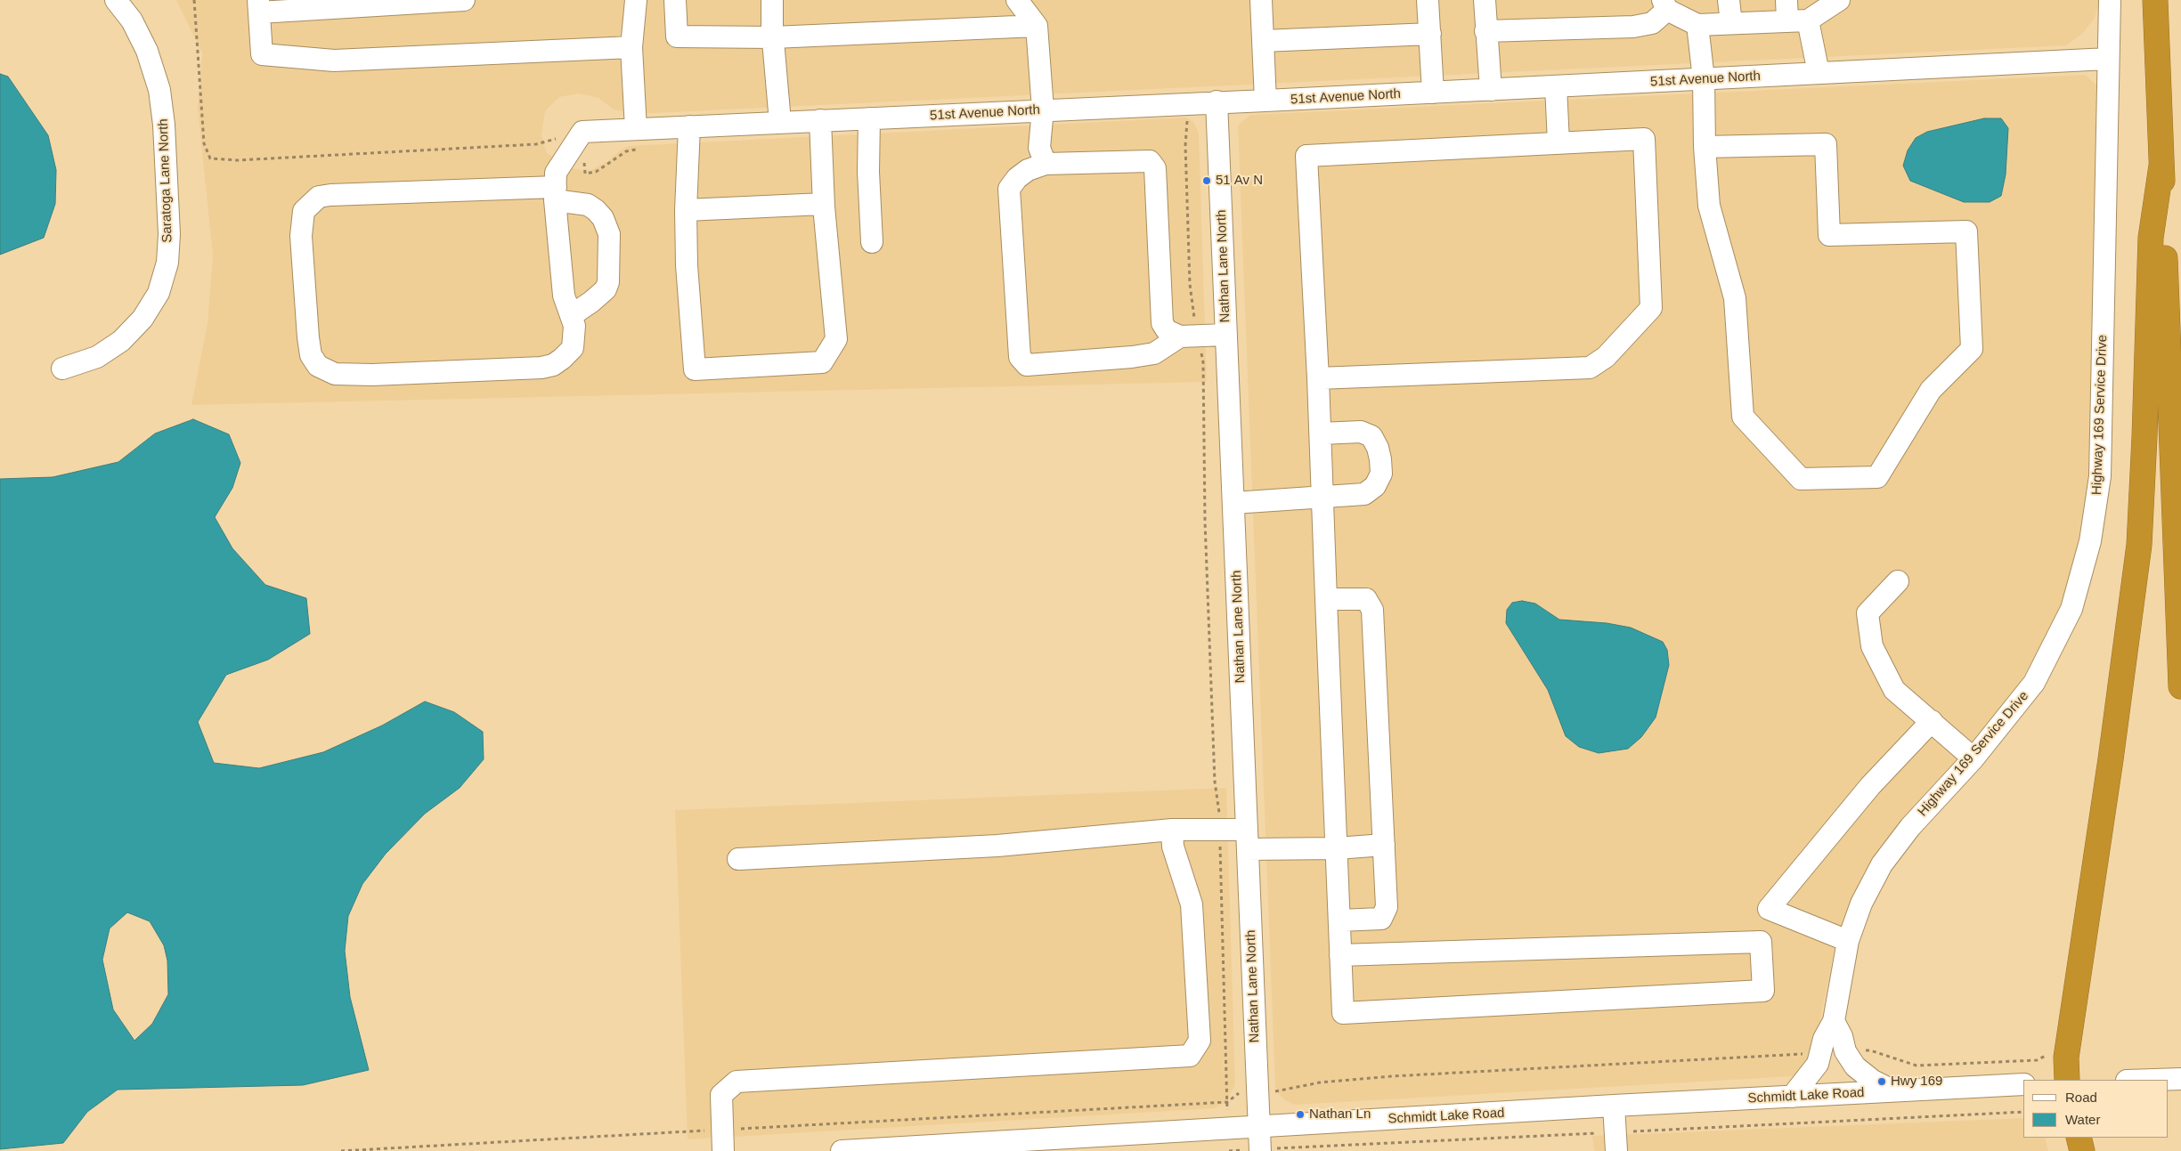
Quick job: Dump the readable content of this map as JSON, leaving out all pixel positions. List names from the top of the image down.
{
  "streets": {
    "street": [
      "51st Avenue North",
      "Saratoga Lane North",
      "Nathan Lane North",
      "Highway 169 Service Drive",
      "Schmidt Lake Road"
    ]
  },
  "crossings": [
    ["51st Avenue North", "Nathan Lane North"],
    ["51st Avenue North", "Highway 169 Service Drive"],
    ["Nathan Lane North", "Schmidt Lake Road"],
    ["Highway 169 Service Drive", "Schmidt Lake Road"]
  ],
  "places": ["51 Av N", "Hwy 169", "Nathan Ln"],
  "legend": ["Road", "Water"]
}
